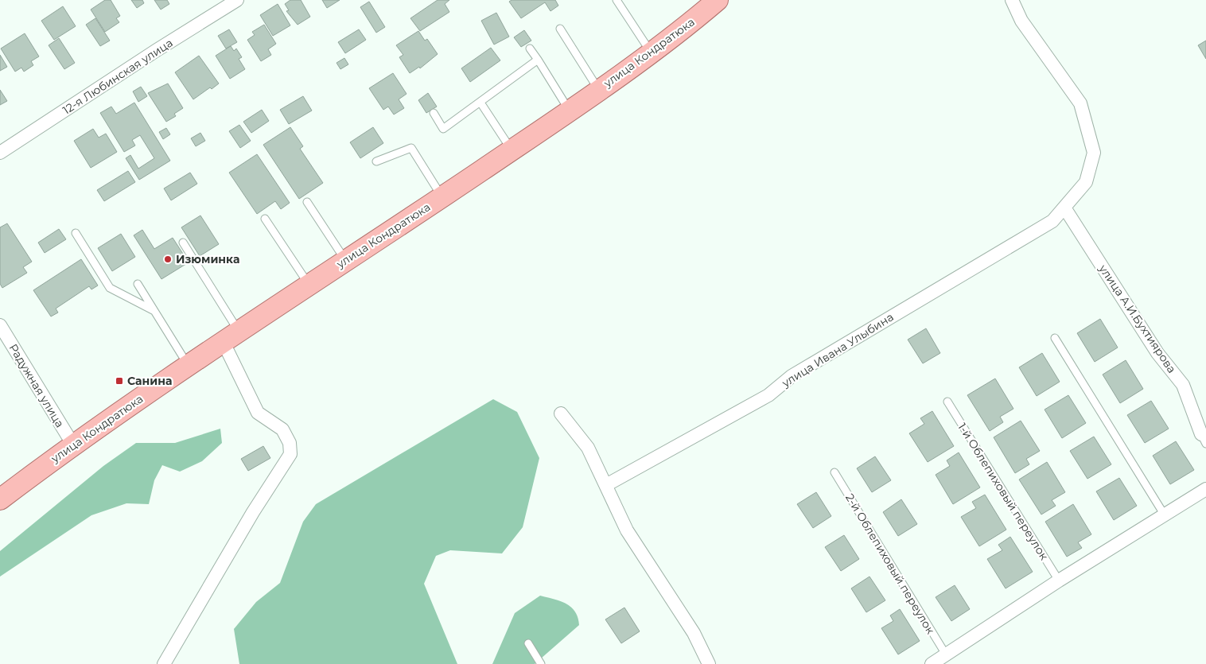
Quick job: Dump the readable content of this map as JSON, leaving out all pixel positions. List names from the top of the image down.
{
  "streets": {
    "main road": ["улица Кондратюка"],
    "street": [
      "12-я Любинская улица",
      "улица А.И.Бухтиярова",
      "улица Ивана Улыбина",
      "Радужная улица"
    ],
    "lane": ["1-й Облепиховый переулок", "2-й Облепиховый переулок"]
  },
  "crossings": [
    ["улица Кондратюка", "Радужная улица"],
    ["улица А.И.Бухтиярова", "улица Ивана Улыбина"]
  ],
  "places": {
    "other": ["Изюминка"],
    "transit": ["Санина"]
  }
}
